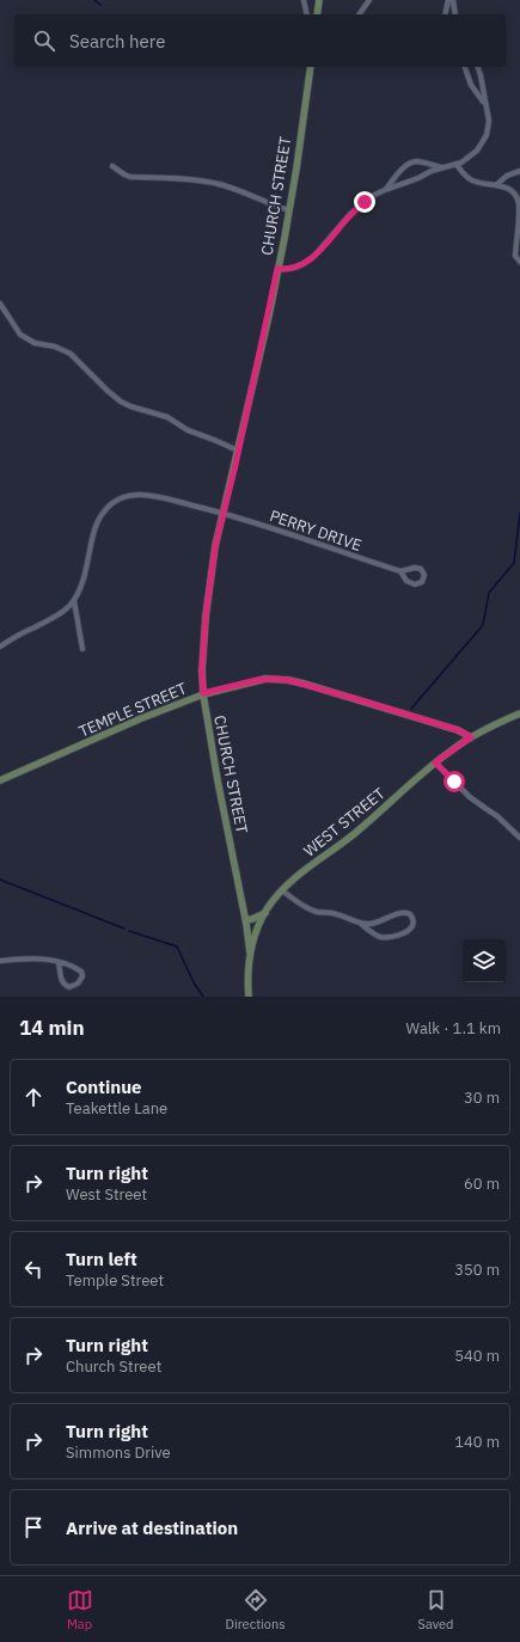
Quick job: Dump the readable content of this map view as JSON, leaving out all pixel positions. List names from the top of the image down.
{
  "streets": {
    "main road": ["CHURCH STREET", "TEMPLE STREET", "WEST STREET"],
    "street": ["PERRY DRIVE"]
  },
  "crossings": [
    ["CHURCH STREET", "PERRY DRIVE"],
    ["CHURCH STREET", "TEMPLE STREET"],
    ["CHURCH STREET", "WEST STREET"],
    ["TEMPLE STREET", "WEST STREET"]
  ],
  "page": {
    "search": "Search here",
    "heading": ["14 min", "Walk · 1.1 km"],
    "list": [
      ["Continue", "Teakettle Lane", "30 m"],
      ["Turn right", "West Street", "60 m"],
      ["Turn left", "Temple Street", "350 m"],
      ["Turn right", "Church Street", "540 m"],
      ["Turn right", "Simmons Drive", "140 m"],
      "Arrive at destination"
    ],
    "nav": ["Map", "Directions", "Saved"]
  }
}
